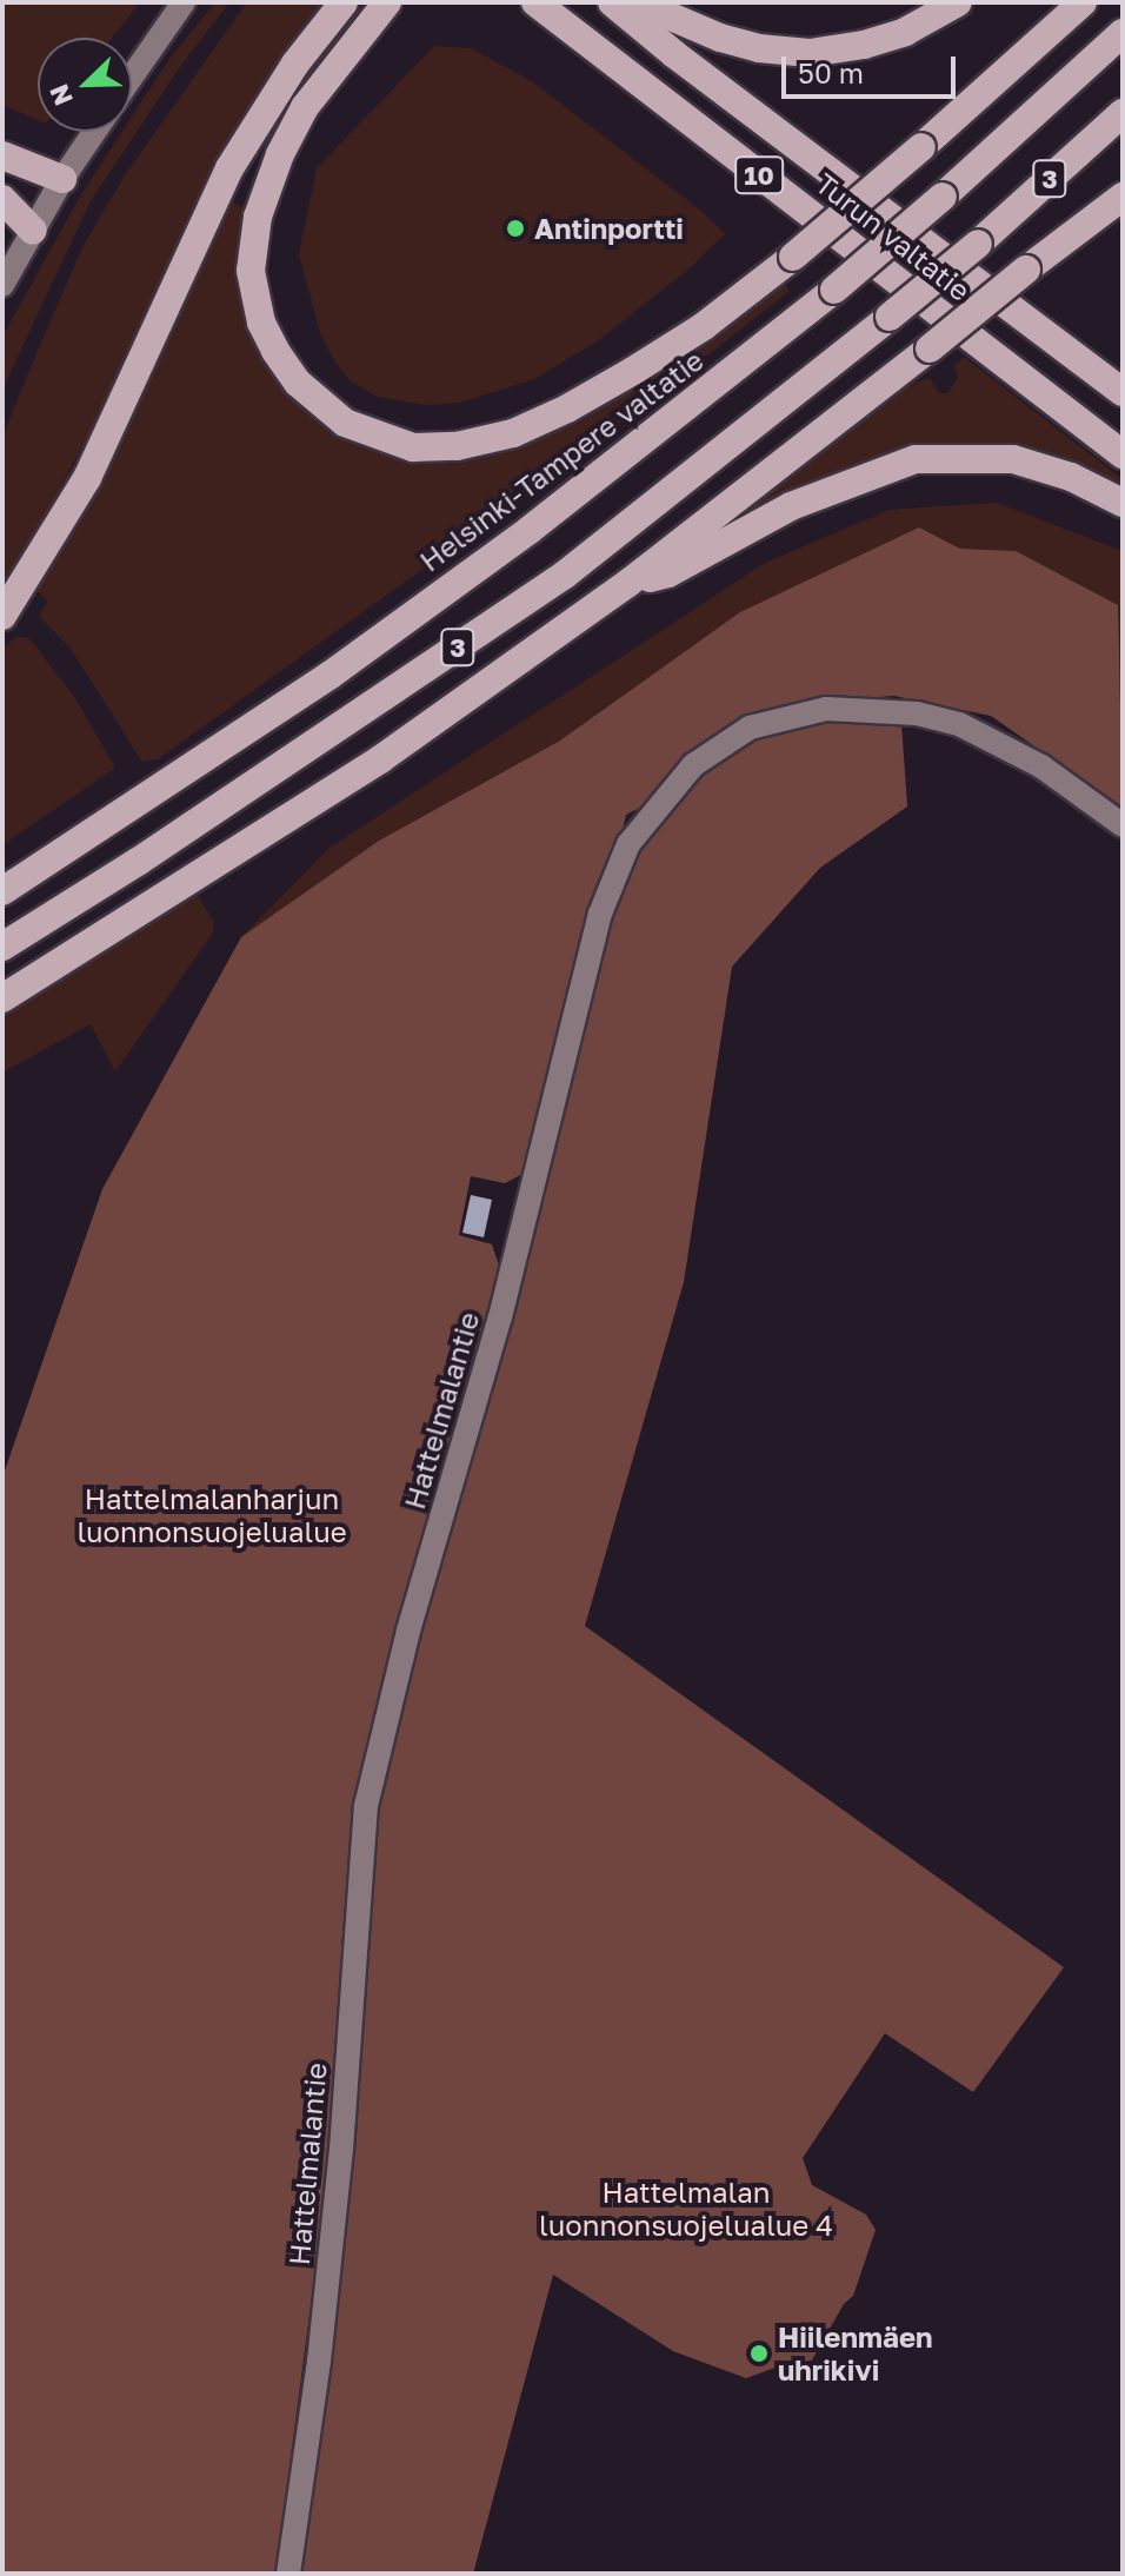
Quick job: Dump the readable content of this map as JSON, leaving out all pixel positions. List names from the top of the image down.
{
  "streets": {
    "highway": [
      "10",
      "3",
      "Turun valtatie",
      "Helsinki-Tampere valtatie"
    ],
    "street": ["Hattelmalantie"]
  },
  "parks": ["Hattelmalanharjun luonnonsuojelualue", "Hattelmalan luonnonsuojelualue 4"],
  "places": ["Antinportti", "Hiilenmäen uhrikivi"],
  "scale_bar": "50 m",
  "north": "bottom left"
}
